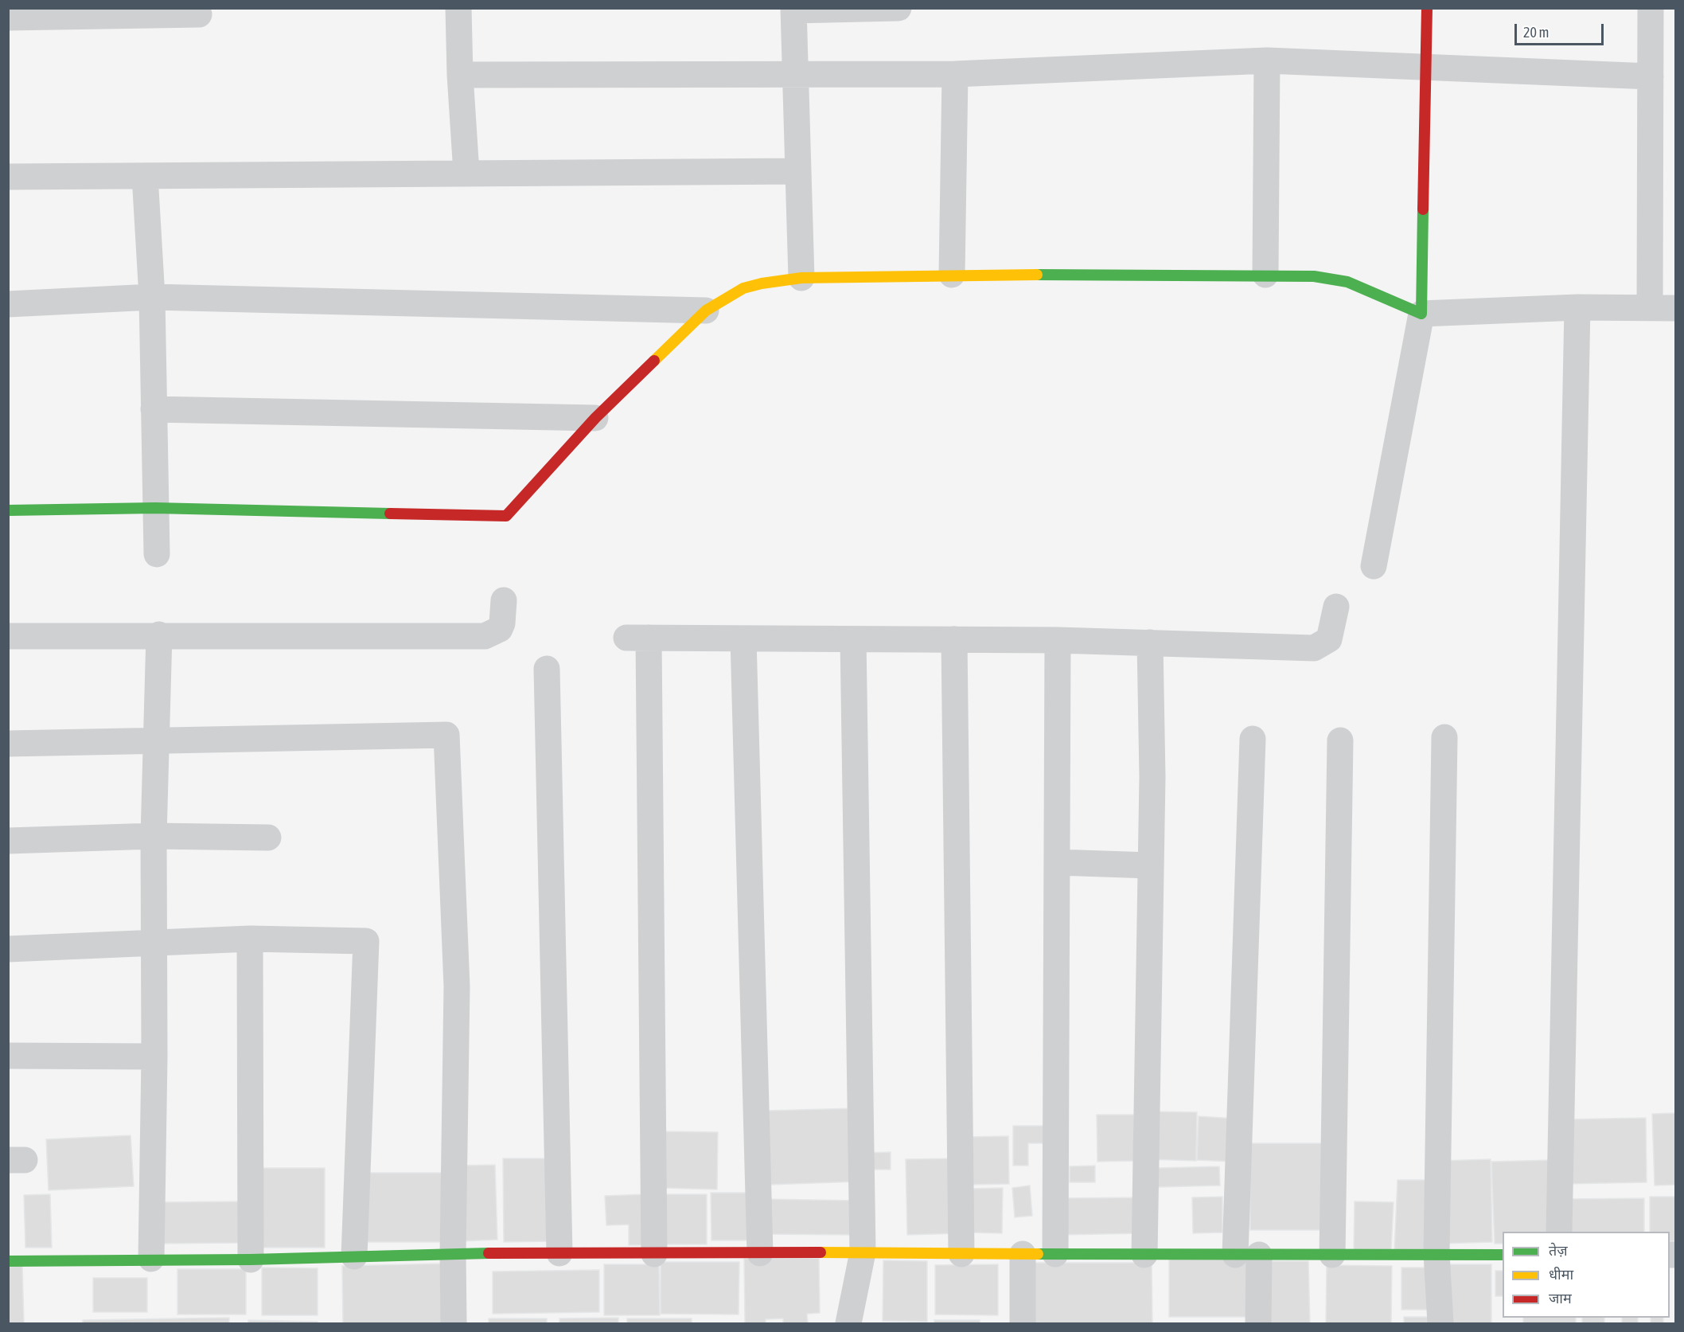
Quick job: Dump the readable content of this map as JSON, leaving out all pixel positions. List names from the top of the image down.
{
  "legend": ["तेज़", "धीमा", "जाम"],
  "scale_bar": "20 m"
}
